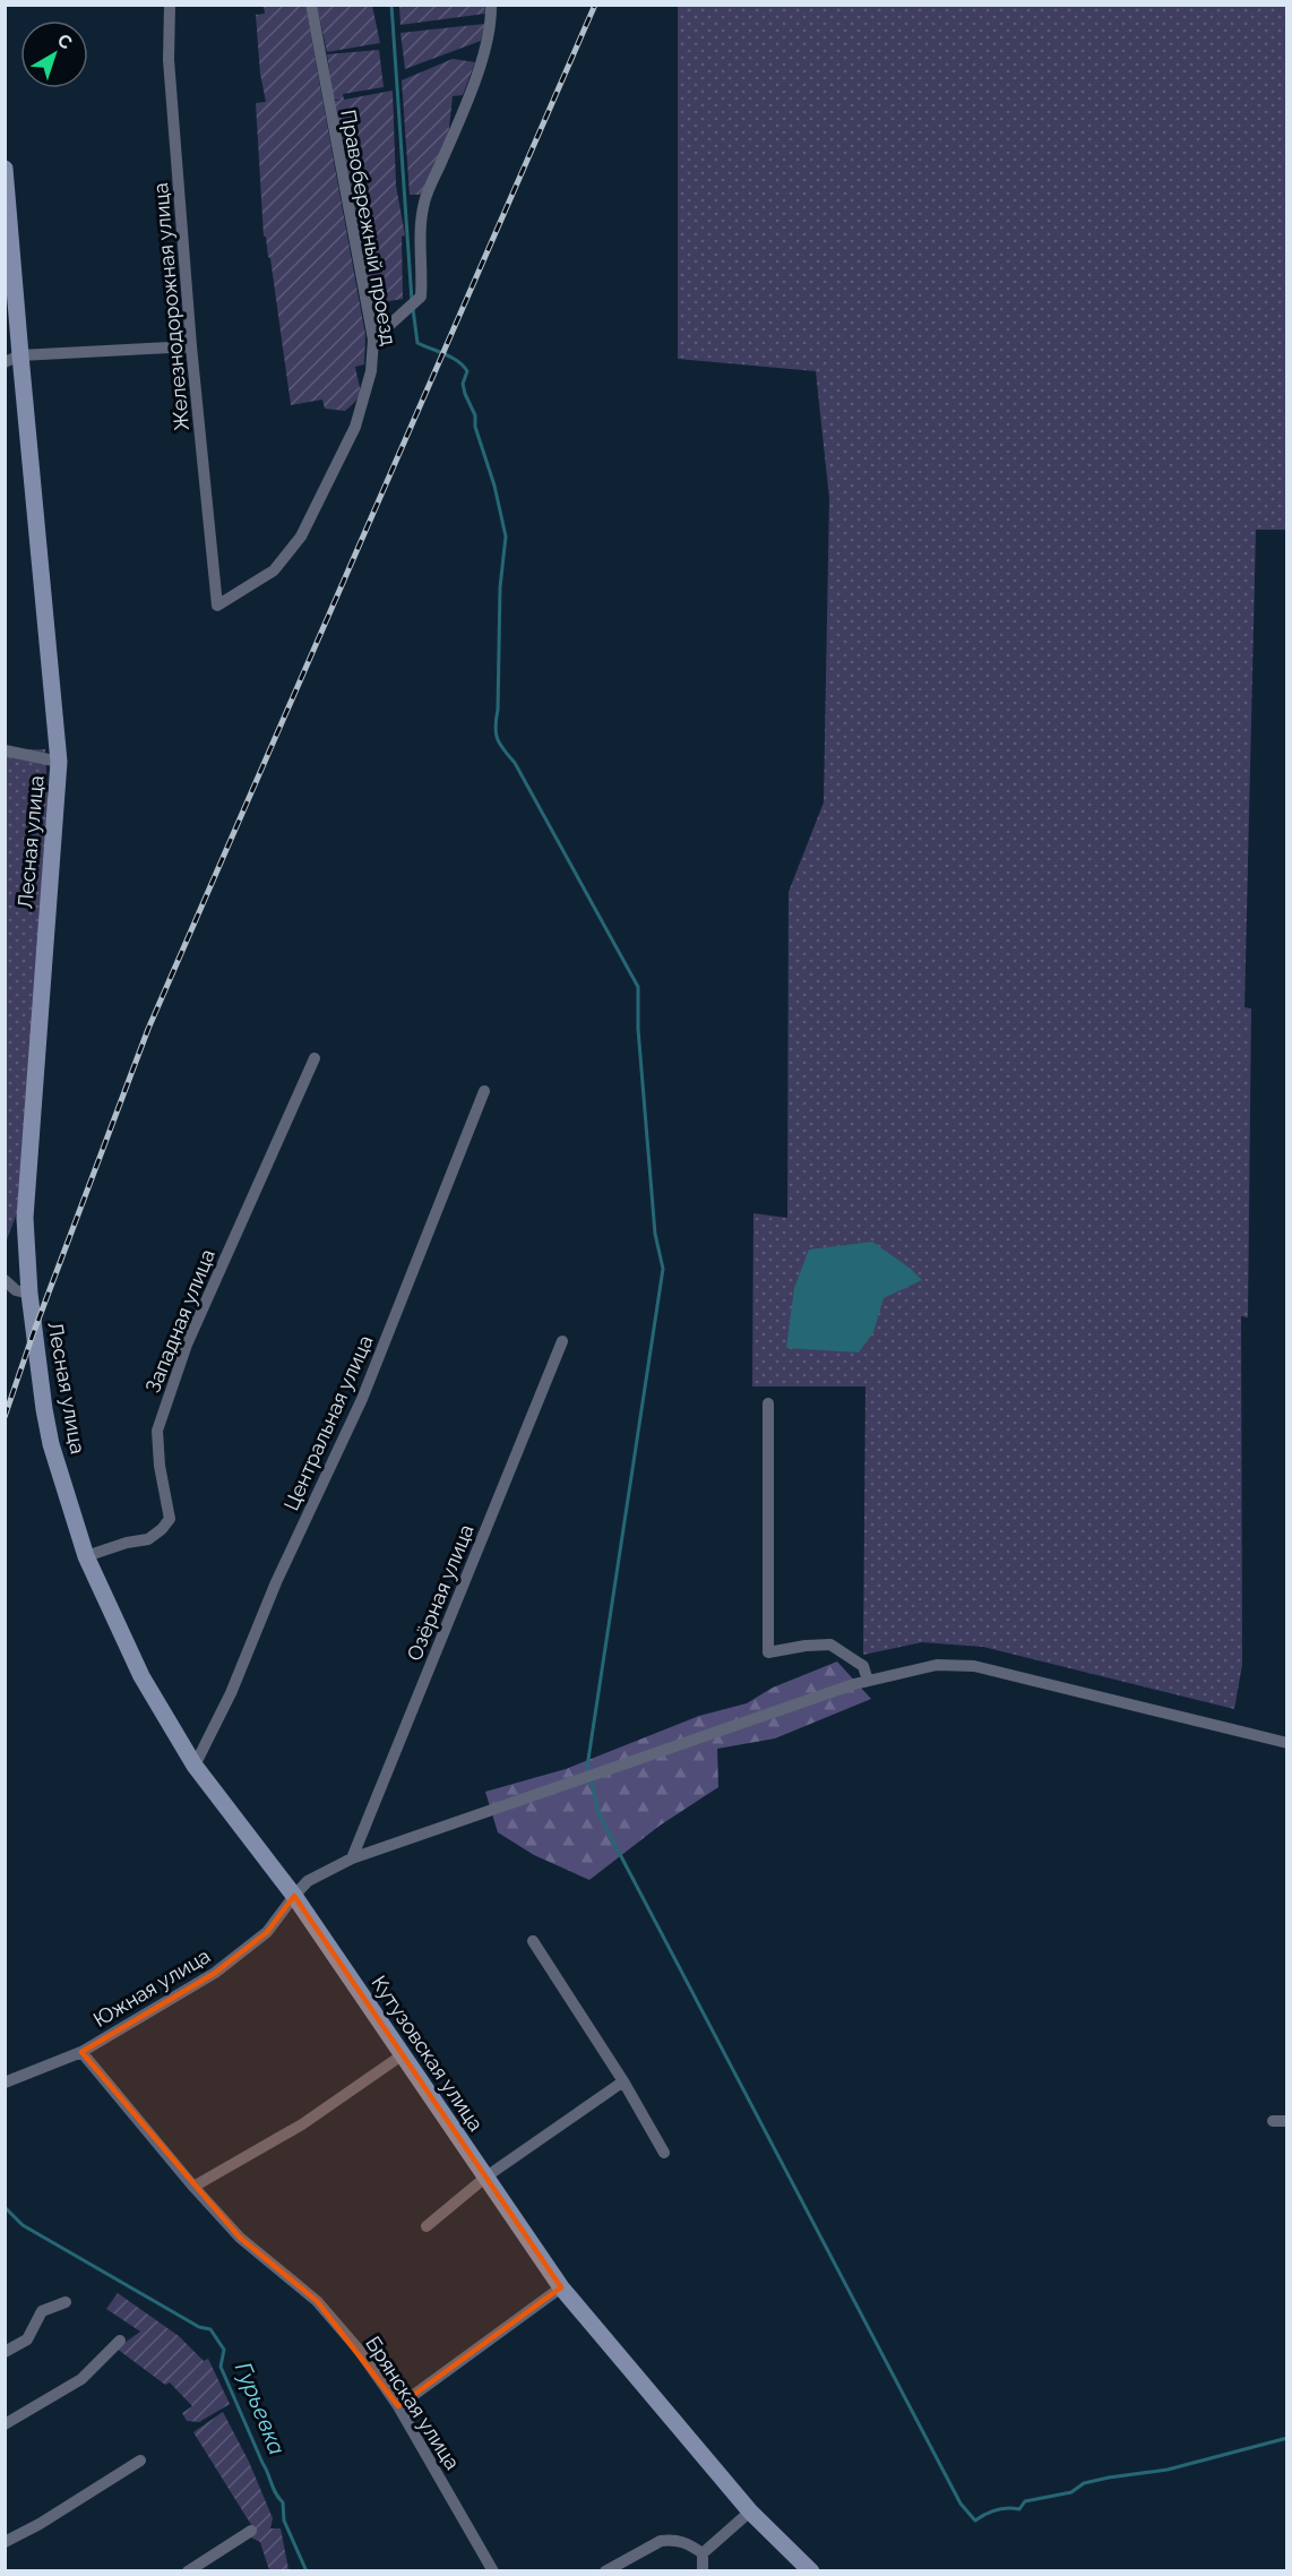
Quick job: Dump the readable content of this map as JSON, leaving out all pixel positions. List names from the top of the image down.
{
  "streets": {
    "street": [
      "Правобережный проезд",
      "Железнодорожная улица",
      "Лесная улица",
      "Западная улица",
      "Центральная улица",
      "Озёрная улица",
      "Южная улица",
      "Кутузовская улица",
      "Брянская улица"
    ]
  },
  "crossings": [
    ["Правобережный проезд", "Железнодорожная улица"],
    ["Лесная улица", "Кутузовская улица"],
    ["Западная улица", "Кутузовская улица"],
    ["Центральная улица", "Кутузовская улица"],
    ["Озёрная улица", "Южная улица"],
    ["Южная улица", "Кутузовская улица"],
    ["Южная улица", "Брянская улица"]
  ],
  "water": ["Гурьевка"],
  "north": "top right"
}
